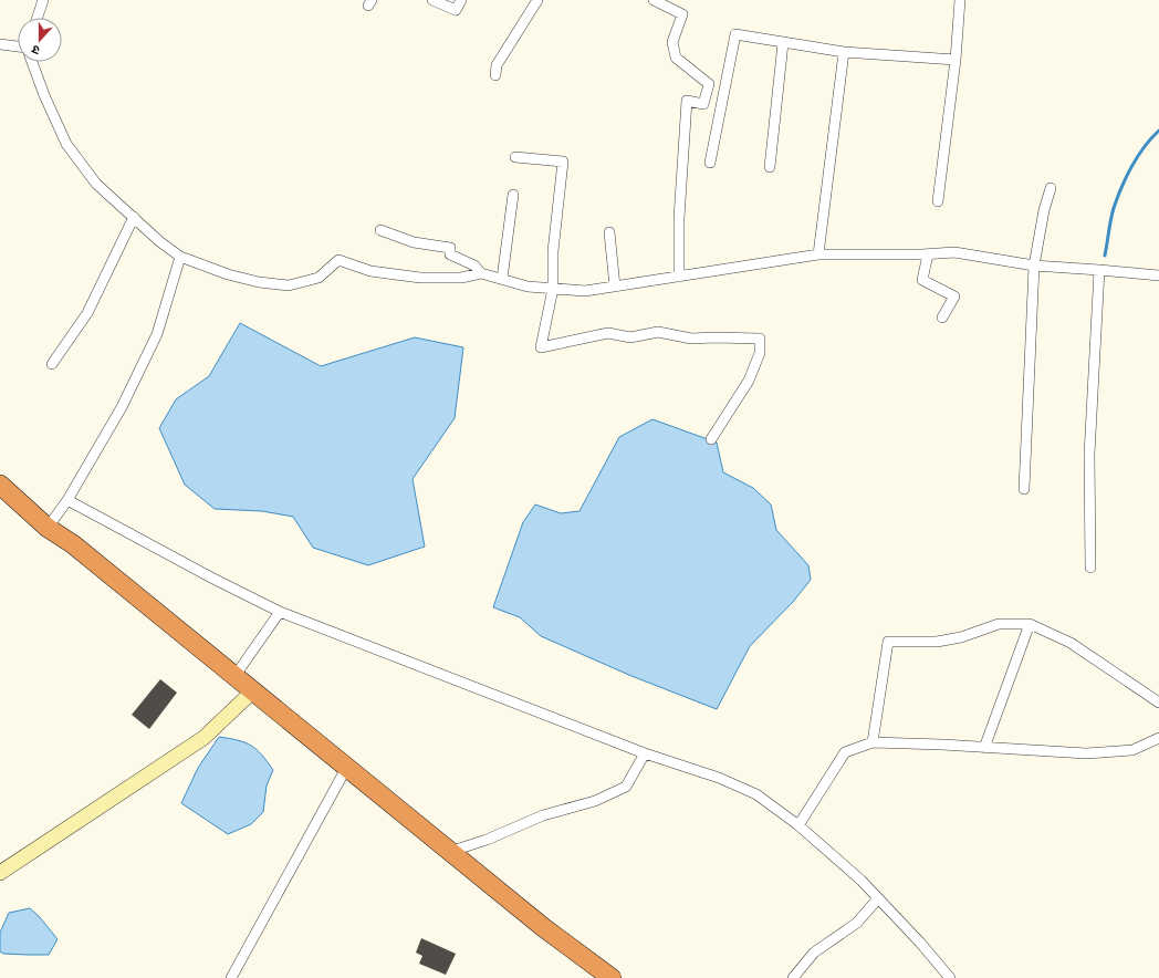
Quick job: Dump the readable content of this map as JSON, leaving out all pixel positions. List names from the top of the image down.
{
  "north": "bottom"
}
